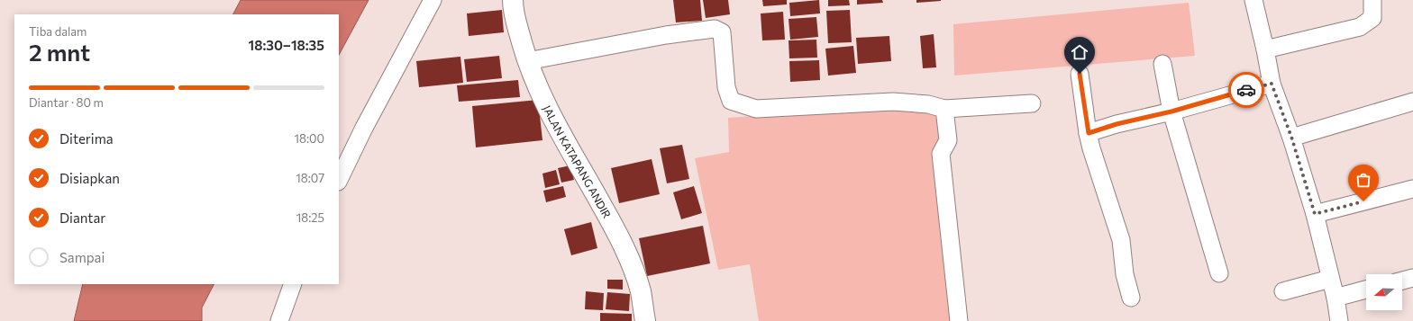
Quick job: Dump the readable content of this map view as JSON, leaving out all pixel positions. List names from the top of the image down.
{
  "streets": {
    "street": ["JALAN KATAPANG ANDIR"]
  },
  "north": "left",
  "page": {
    "heading": ["2 mnt", "Tiba dalam", "18:30–18:35"],
    "bar": "Diantar · 80 m",
    "list": [
      ["Diterima", "18:00"],
      ["Disiapkan", "18:07"],
      ["Diantar", "18:25"],
      "Sampai"
    ]
  }
}
